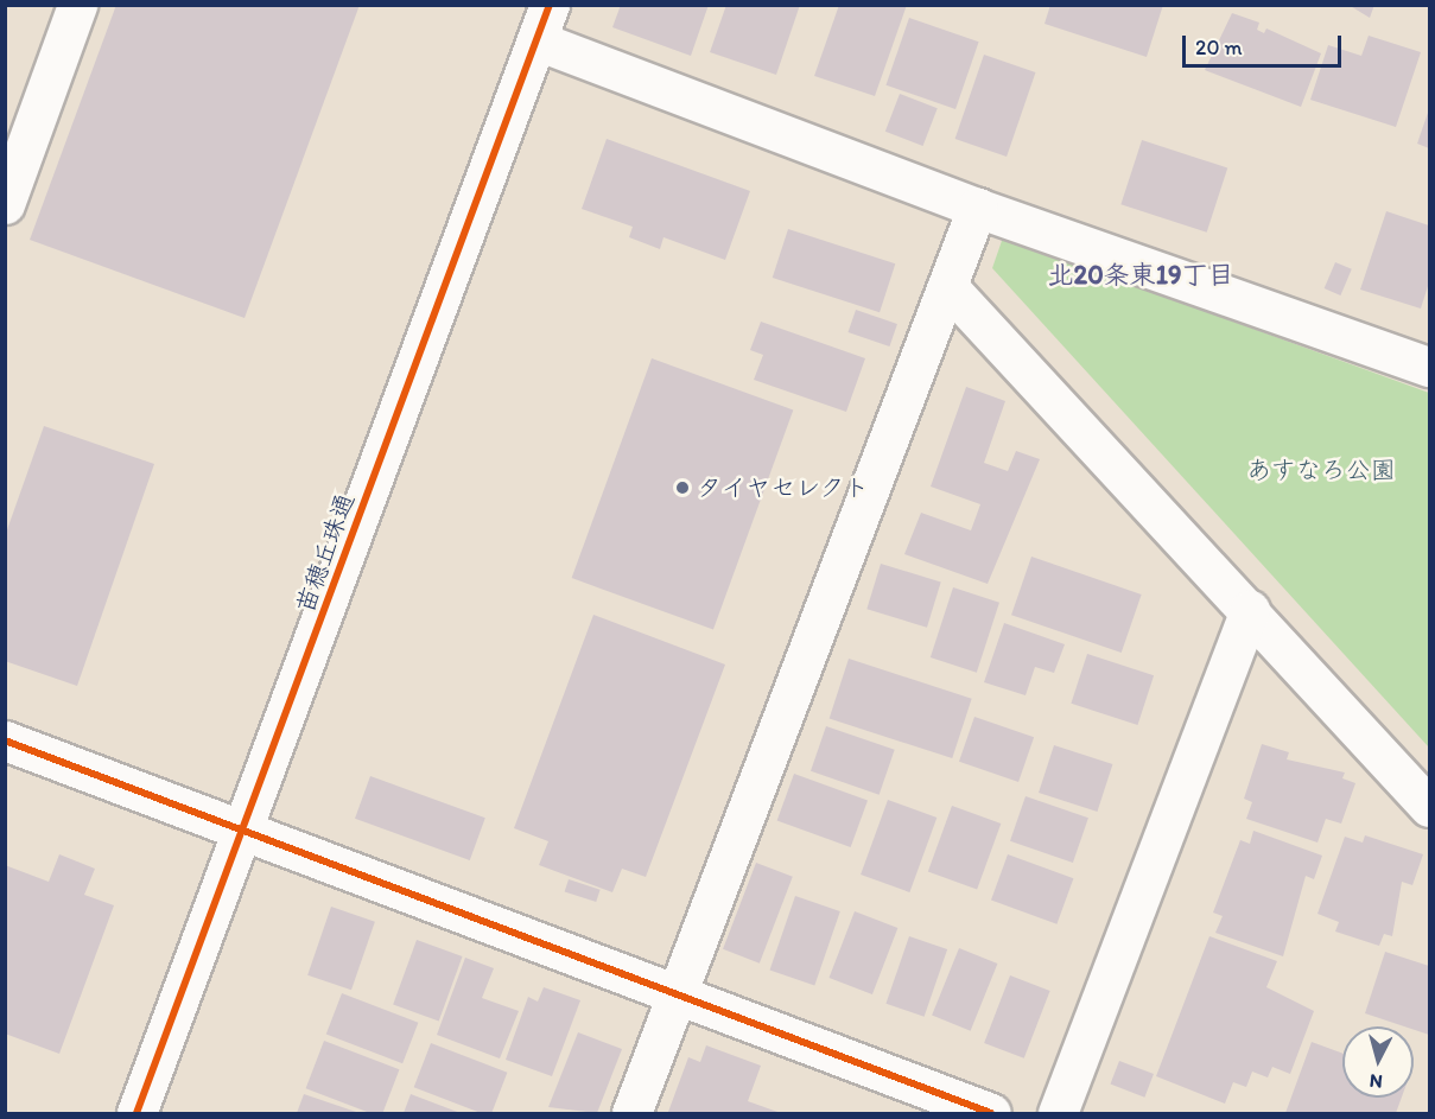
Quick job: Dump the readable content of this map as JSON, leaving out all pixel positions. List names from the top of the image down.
{
  "streets": {
    "street": ["苗穂丘珠通"]
  },
  "districts": ["北20条東19丁目"],
  "parks": ["あすなろ公園"],
  "places": ["タイヤセレクト"],
  "scale_bar": "20 m",
  "north": "bottom"
}
